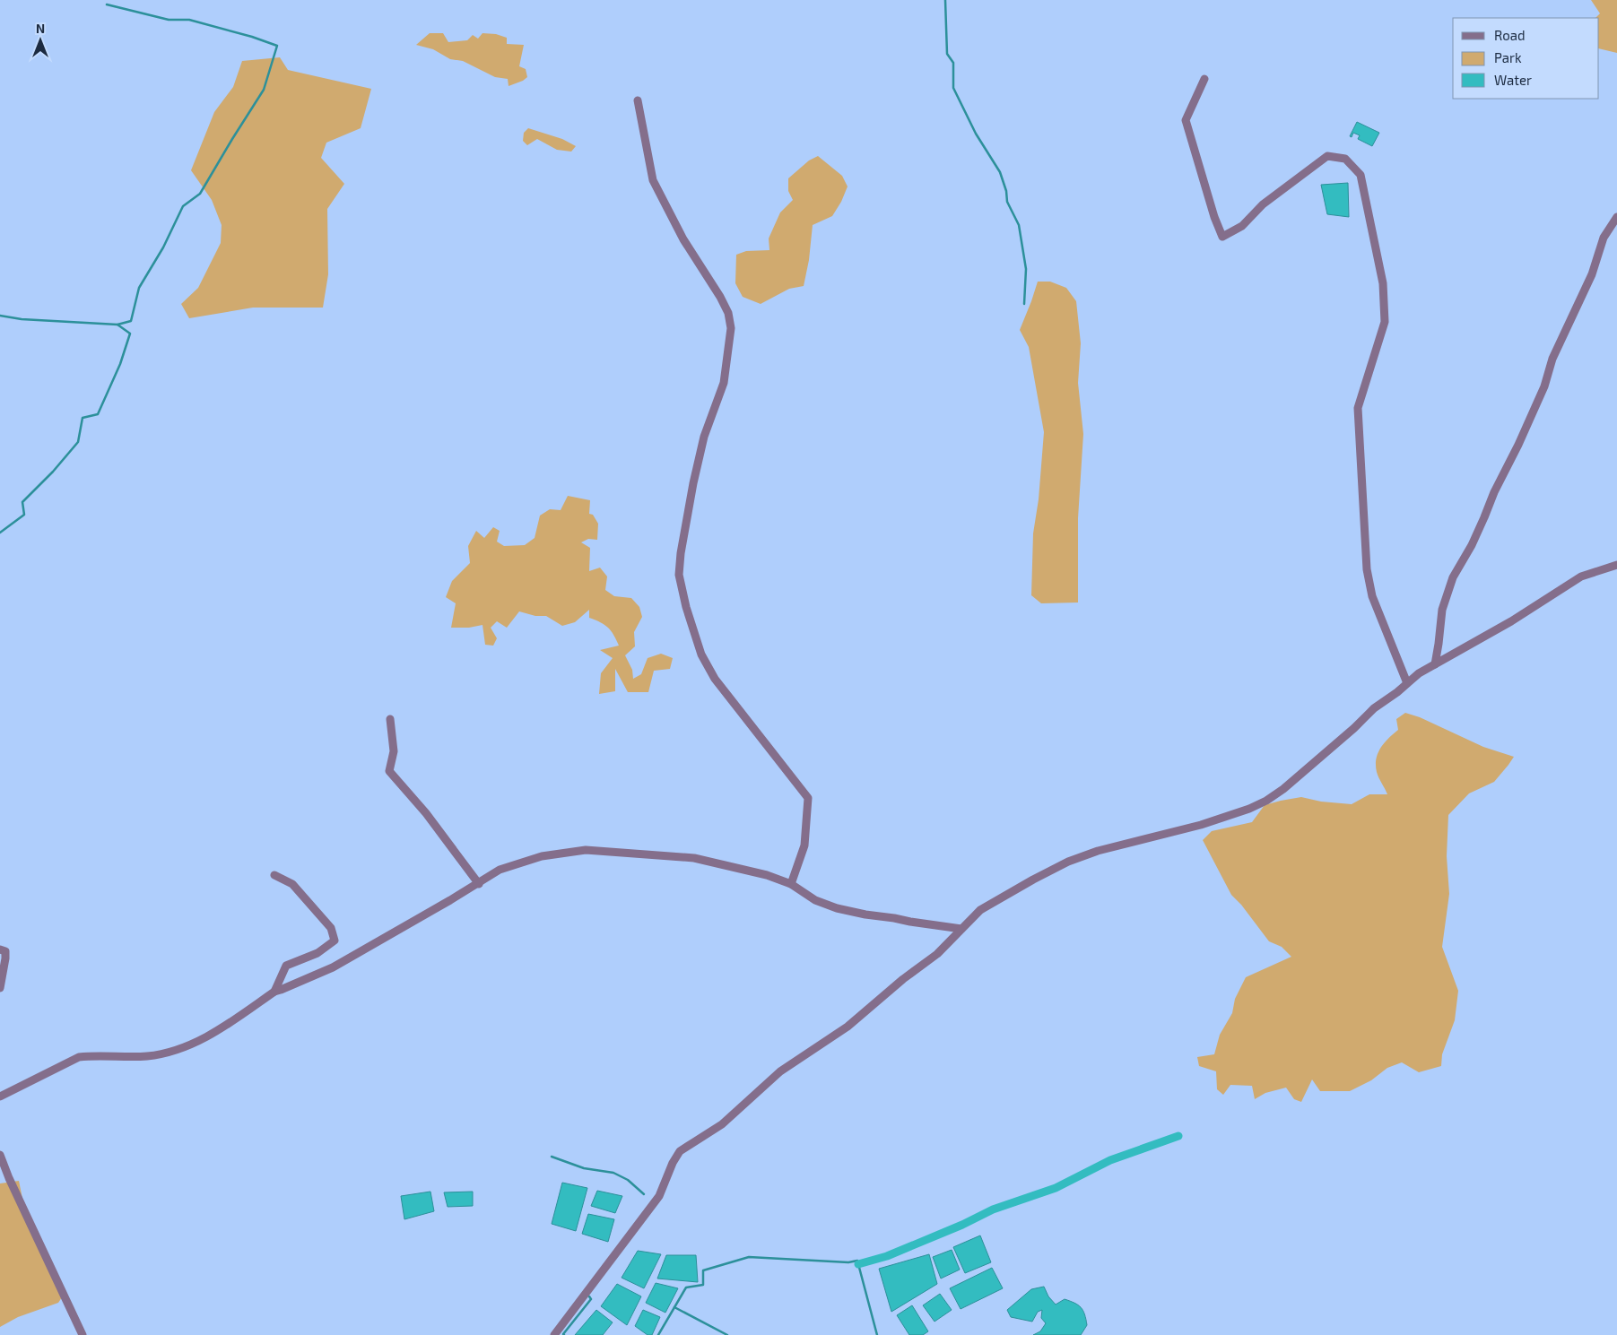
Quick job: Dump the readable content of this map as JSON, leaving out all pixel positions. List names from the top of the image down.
{
  "legend": ["Road", "Park", "Water"],
  "north": "top"
}
